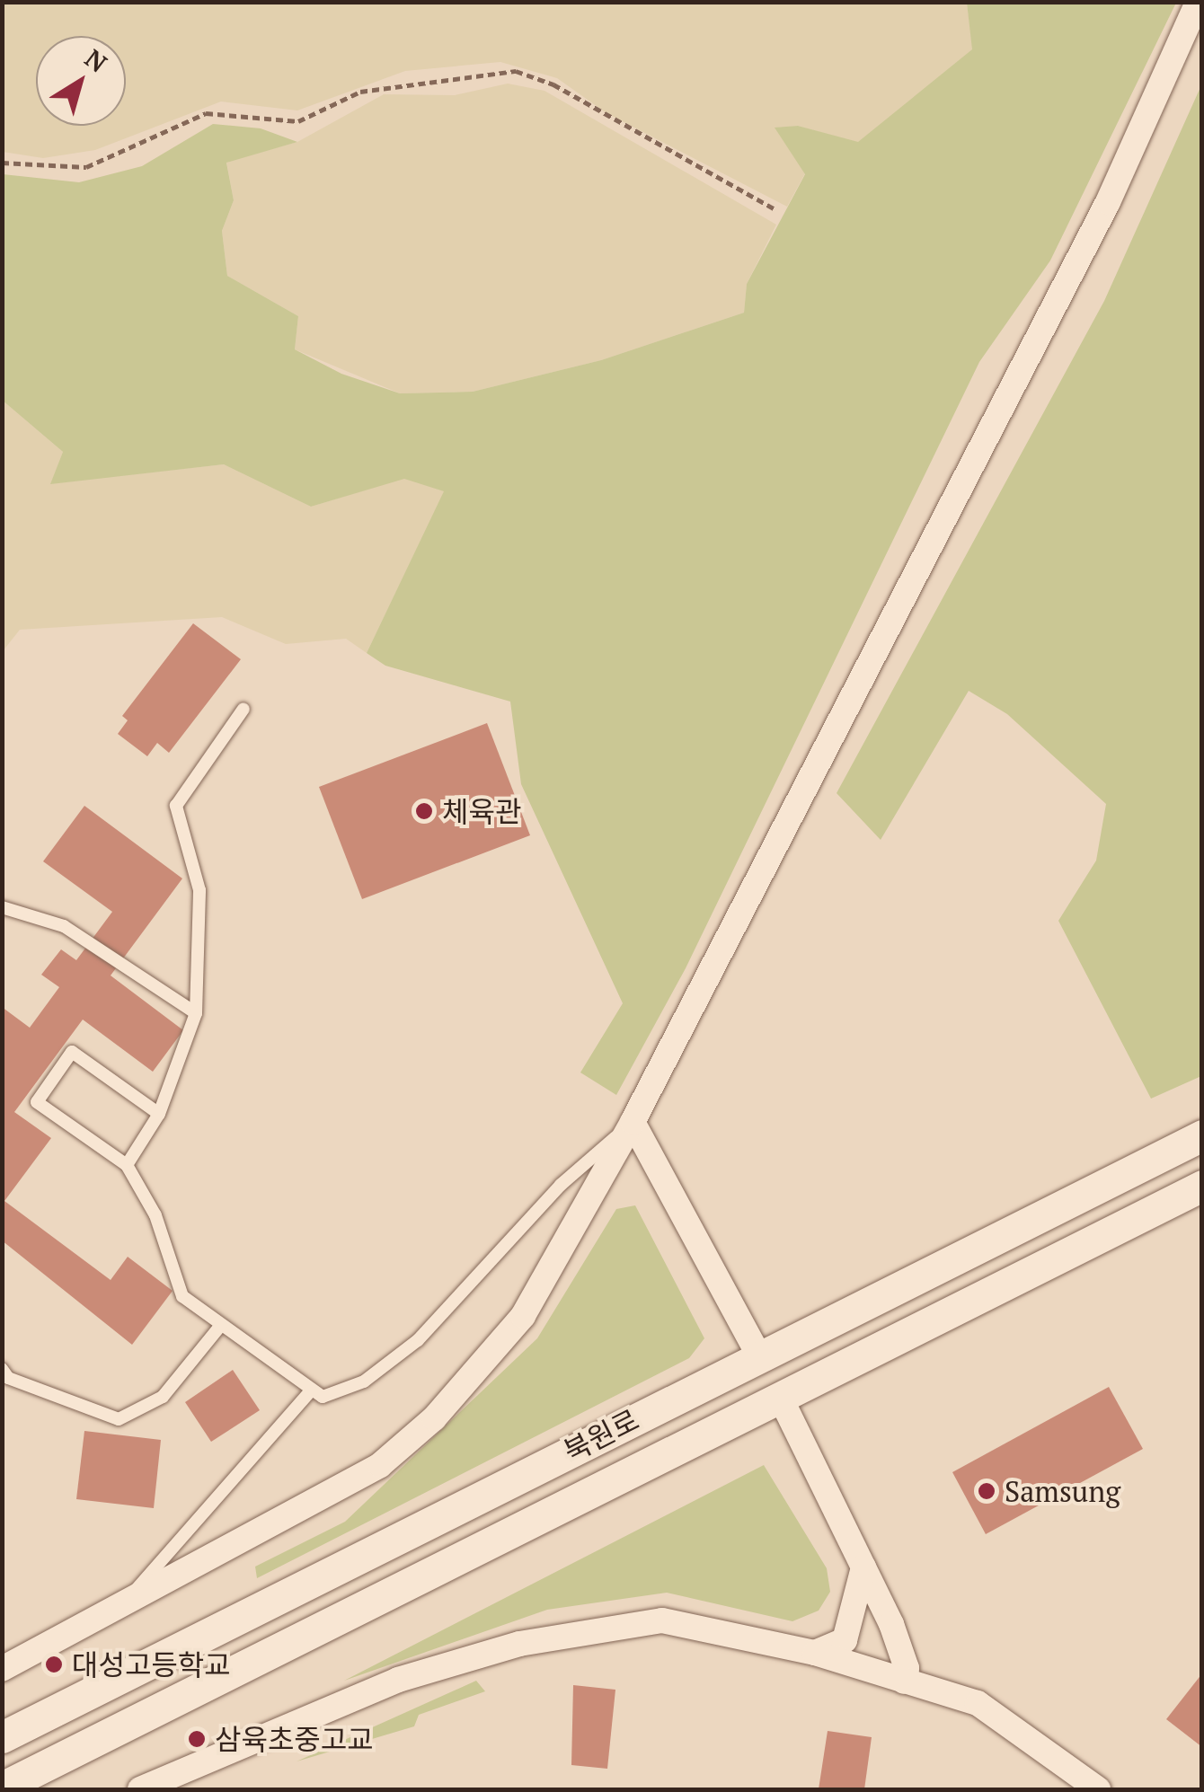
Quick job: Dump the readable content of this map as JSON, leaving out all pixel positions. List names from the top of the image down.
{
  "streets": {
    "street": ["북원로"]
  },
  "places": [
    "체육관",
    "Samsung",
    "대성고등학교",
    "삼육초중고교"
  ],
  "north": "top right"
}
